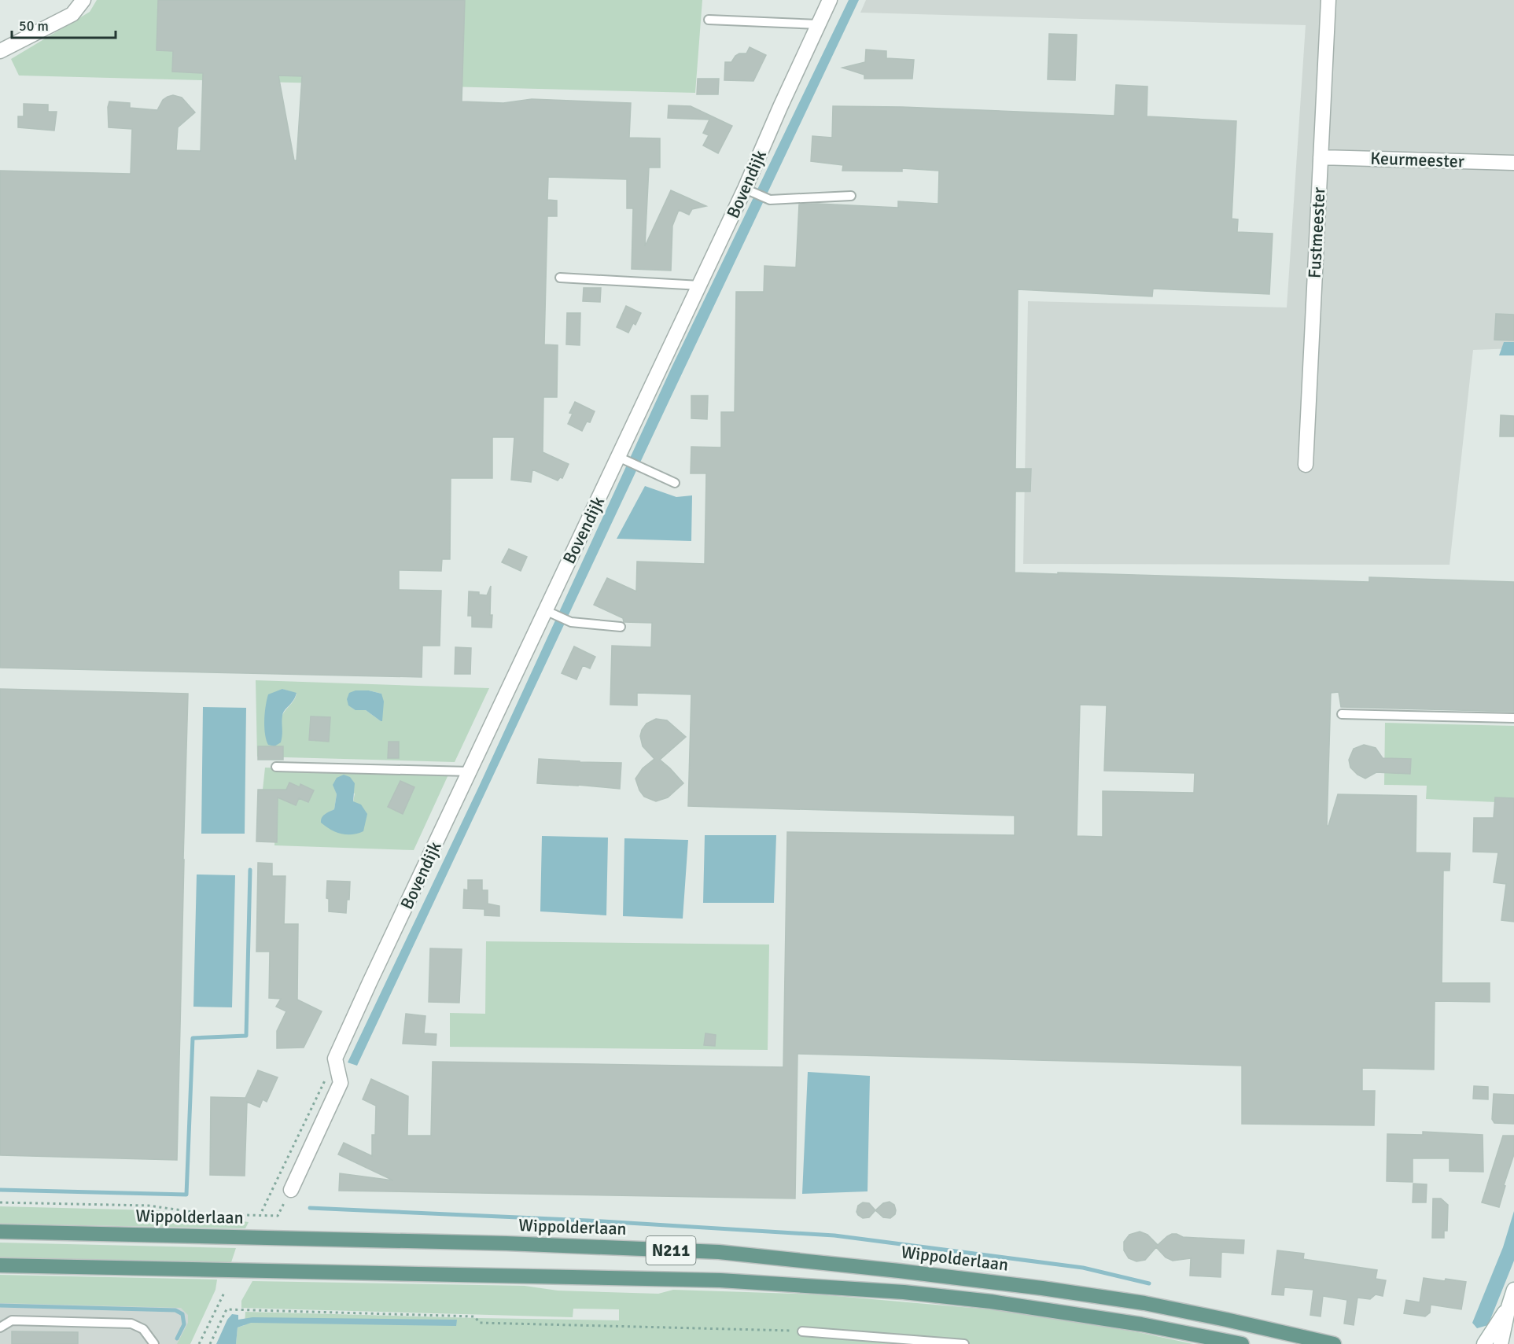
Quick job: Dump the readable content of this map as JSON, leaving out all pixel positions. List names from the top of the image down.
{
  "streets": {
    "main road": ["Wippolderlaan", "N211"],
    "street": ["Keurmeester", "Bovendijk", "Fustmeester"]
  },
  "crossings": [
    ["Keurmeester", "Fustmeester"]
  ],
  "scale_bar": "50 m"
}
